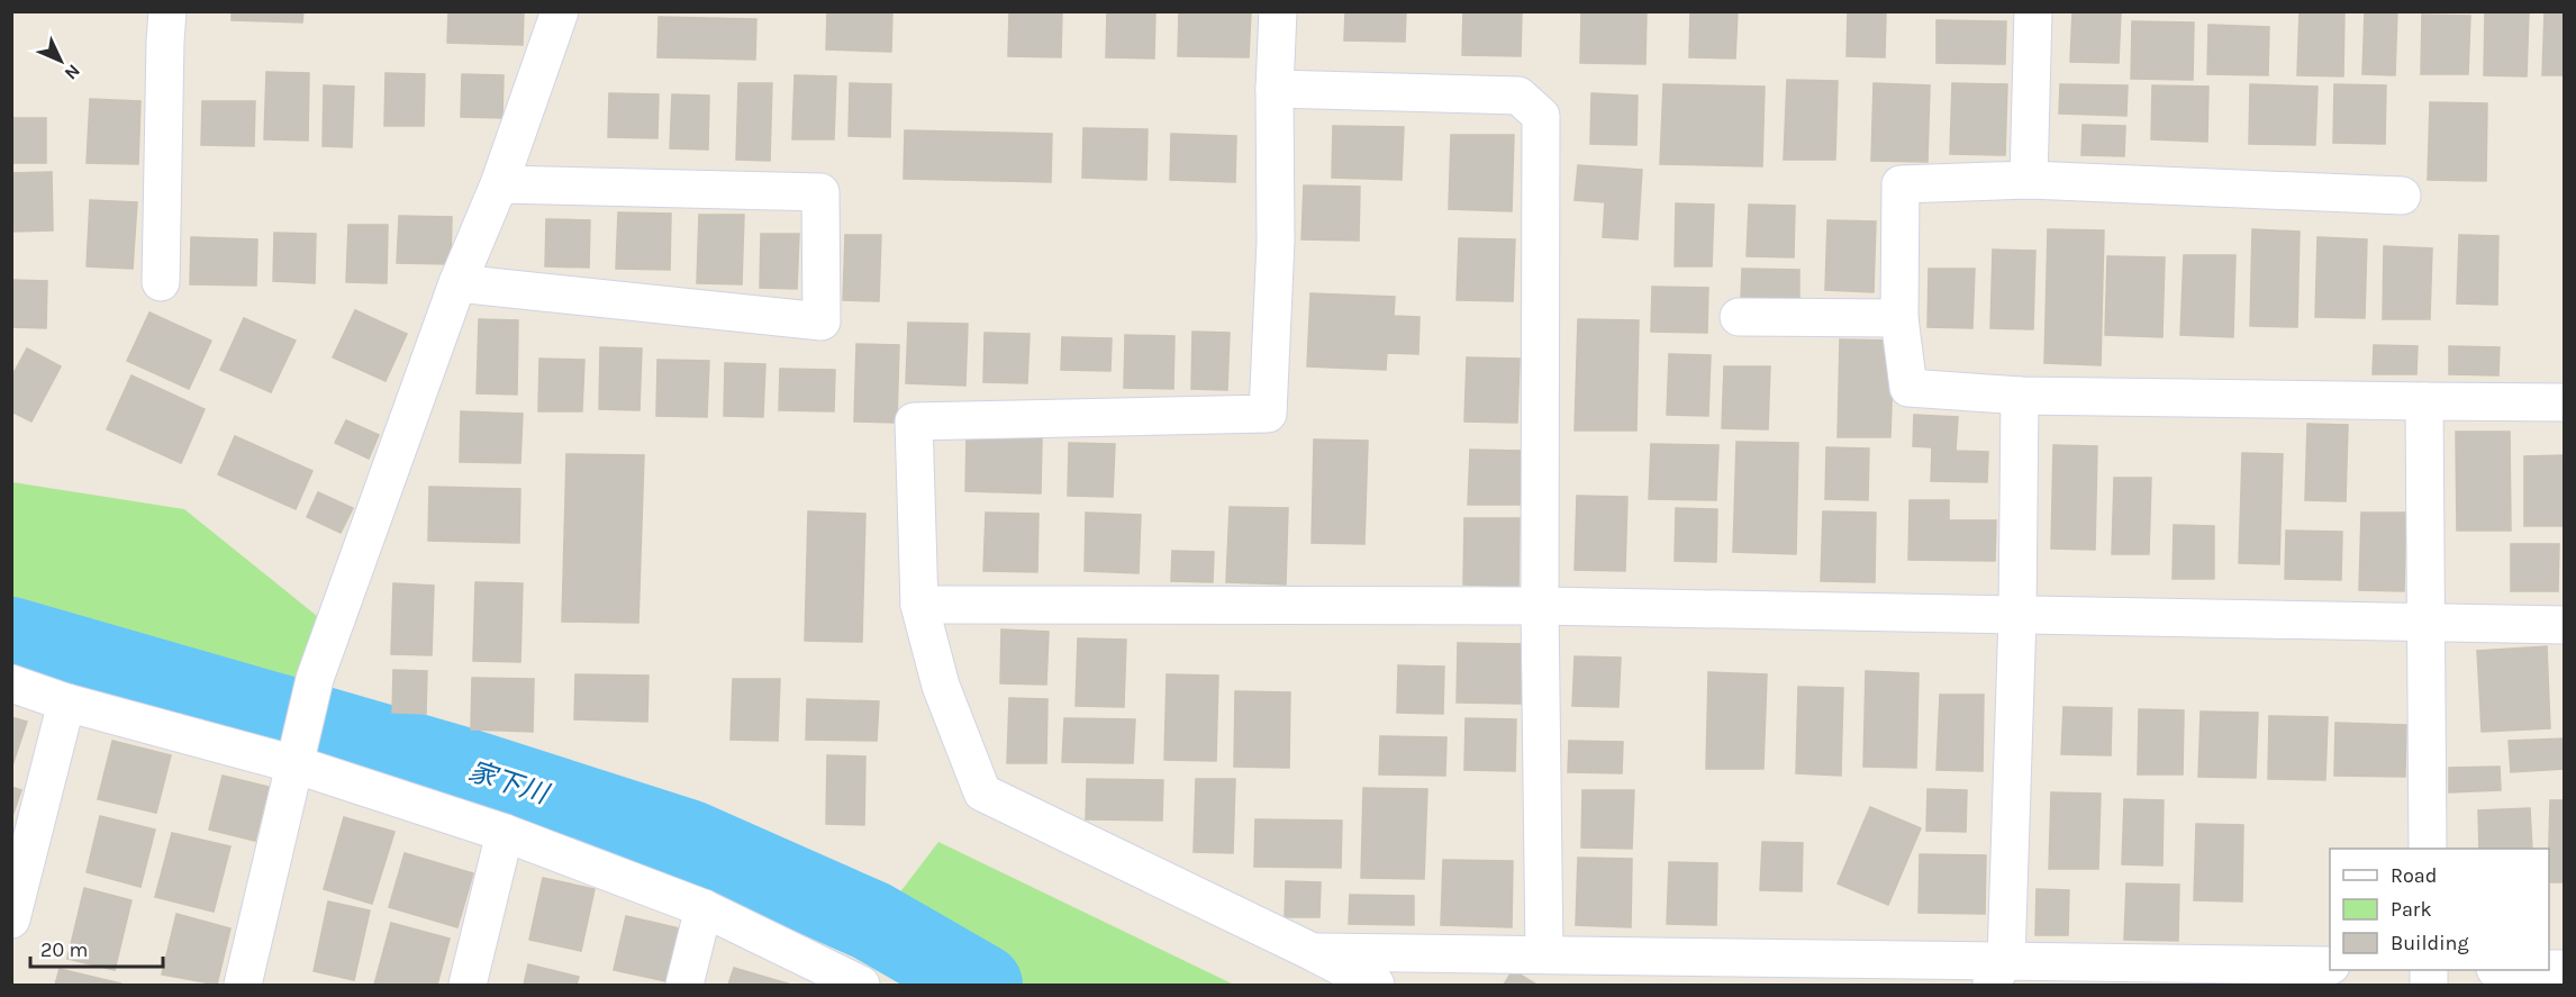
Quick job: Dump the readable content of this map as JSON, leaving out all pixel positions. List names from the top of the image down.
{
  "water": ["家下川"],
  "legend": ["Road", "Park", "Building"],
  "scale_bar": "20 m",
  "north": "bottom right"
}
